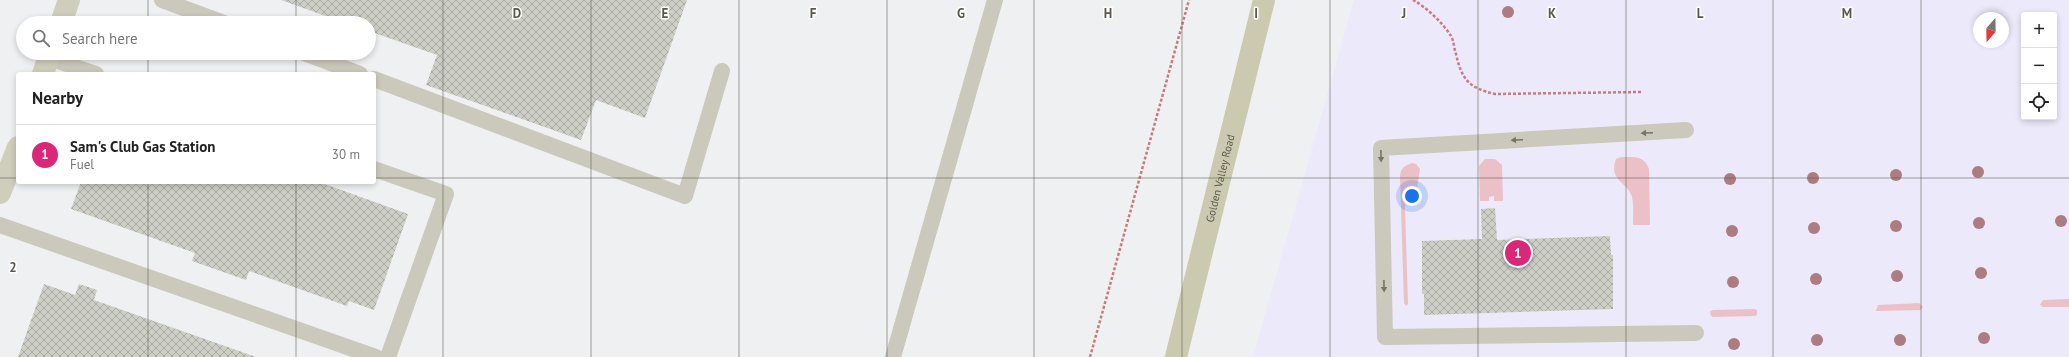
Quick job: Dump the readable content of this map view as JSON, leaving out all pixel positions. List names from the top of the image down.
{
  "streets": {
    "main road": ["Golden Valley Road"]
  },
  "north": "bottom",
  "page": {
    "map_buttons": ["+", "−"],
    "search": "Search here",
    "heading": "Nearby",
    "list": [
      {
        "mark": "1",
        "name": "Sam's Club Gas Station",
        "note": "Fuel",
        "value": "30 m"
      }
    ],
    "pins": "1"
  },
  "grid": {
    "columns": [
      "D",
      "E",
      "F",
      "G",
      "H",
      "I",
      "J",
      "K",
      "L",
      "M"
    ],
    "rows": ["2"]
  }
}
